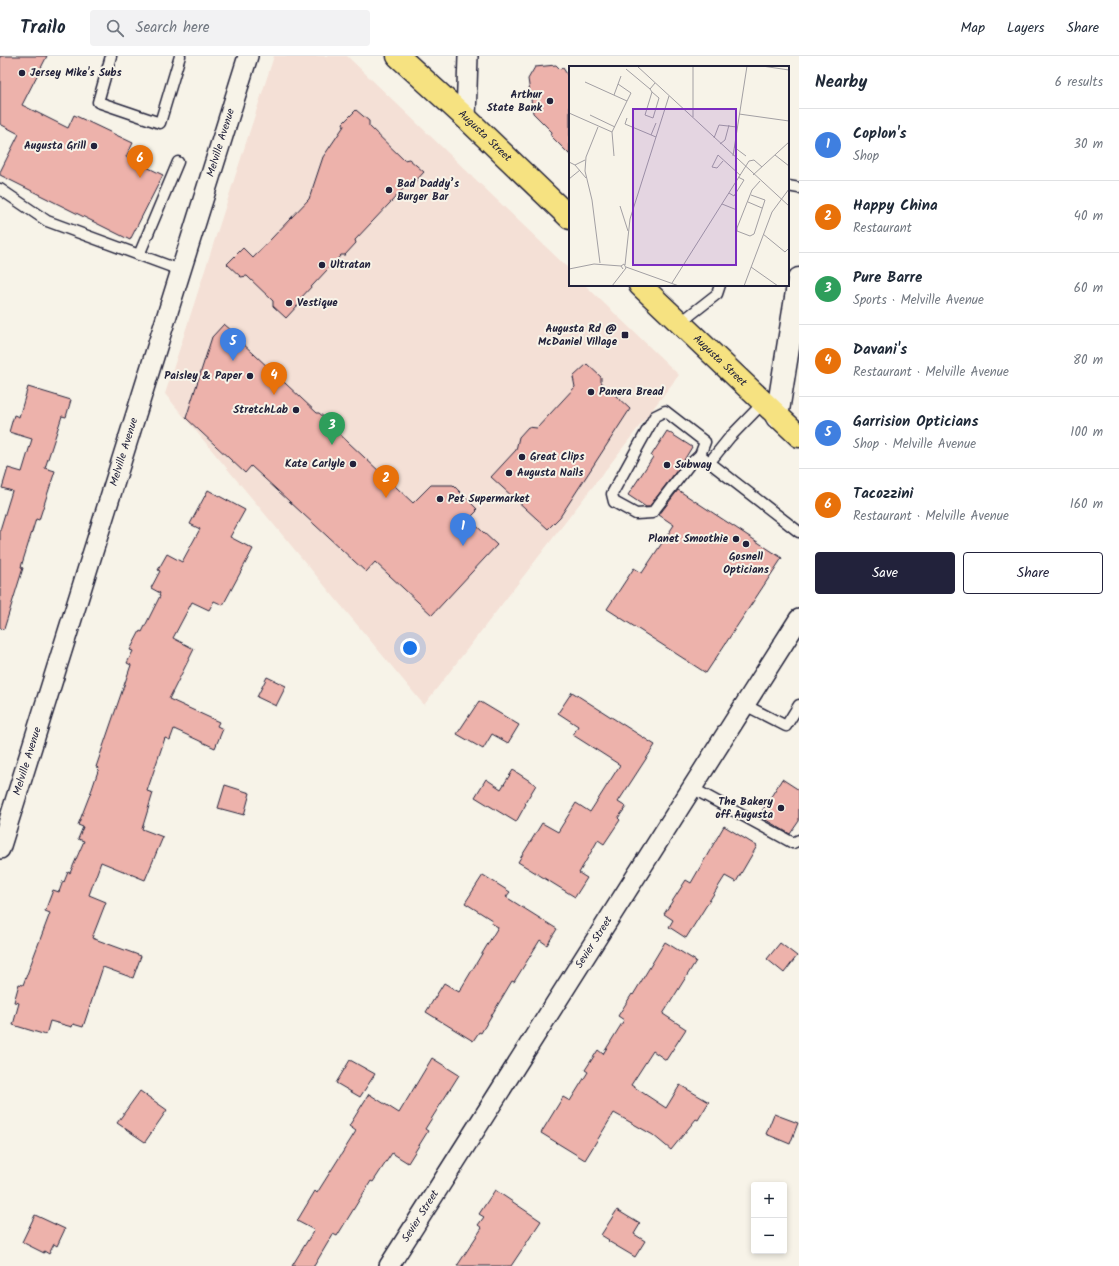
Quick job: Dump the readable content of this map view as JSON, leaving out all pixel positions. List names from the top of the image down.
{
  "streets": {
    "main road": ["Augusta Street"],
    "street": ["Melville Avenue", "Sevier Street"]
  },
  "places": {
    "other": [
      "Jersey Mike's Subs",
      "Arthur State Bank",
      "Augusta Grill",
      "Bad Daddy’s Burger Bar",
      "Ultratan",
      "Vestique",
      "Paisley & Paper",
      "Panera Bread",
      "StretchLab",
      "Great Clips",
      "Kate Carlyle",
      "Subway",
      "Augusta Nails",
      "Pet Supermarket",
      "Planet Smoothie",
      "Gosnell Opticians",
      "The Bakery off Augusta"
    ],
    "transit": ["Augusta Rd @ McDaniel Village"]
  },
  "page": {
    "header": "Trailo",
    "search": "Search here",
    "nav": ["Map", "Layers", "Share"],
    "heading": ["Nearby", "6 results"],
    "list": [
      {
        "mark": "1",
        "name": "Coplon's",
        "note": "Shop",
        "value": "30 m"
      },
      {
        "mark": "2",
        "name": "Happy China",
        "note": "Restaurant",
        "value": "40 m"
      },
      {
        "mark": "3",
        "name": "Pure Barre",
        "note": "Sports · Melville Avenue",
        "value": "60 m"
      },
      {
        "mark": "4",
        "name": "Davani's",
        "note": "Restaurant · Melville Avenue",
        "value": "80 m"
      },
      {
        "mark": "5",
        "name": "Garrision Opticians",
        "note": "Shop · Melville Avenue",
        "value": "100 m"
      },
      {
        "mark": "6",
        "name": "Tacozzini",
        "note": "Restaurant · Melville Avenue",
        "value": "160 m"
      }
    ],
    "pins": [
      "6",
      "5",
      "4",
      "3",
      "2",
      "1"
    ],
    "buttons": ["Save", "Share"],
    "map_buttons": ["+", "−"]
  }
}
